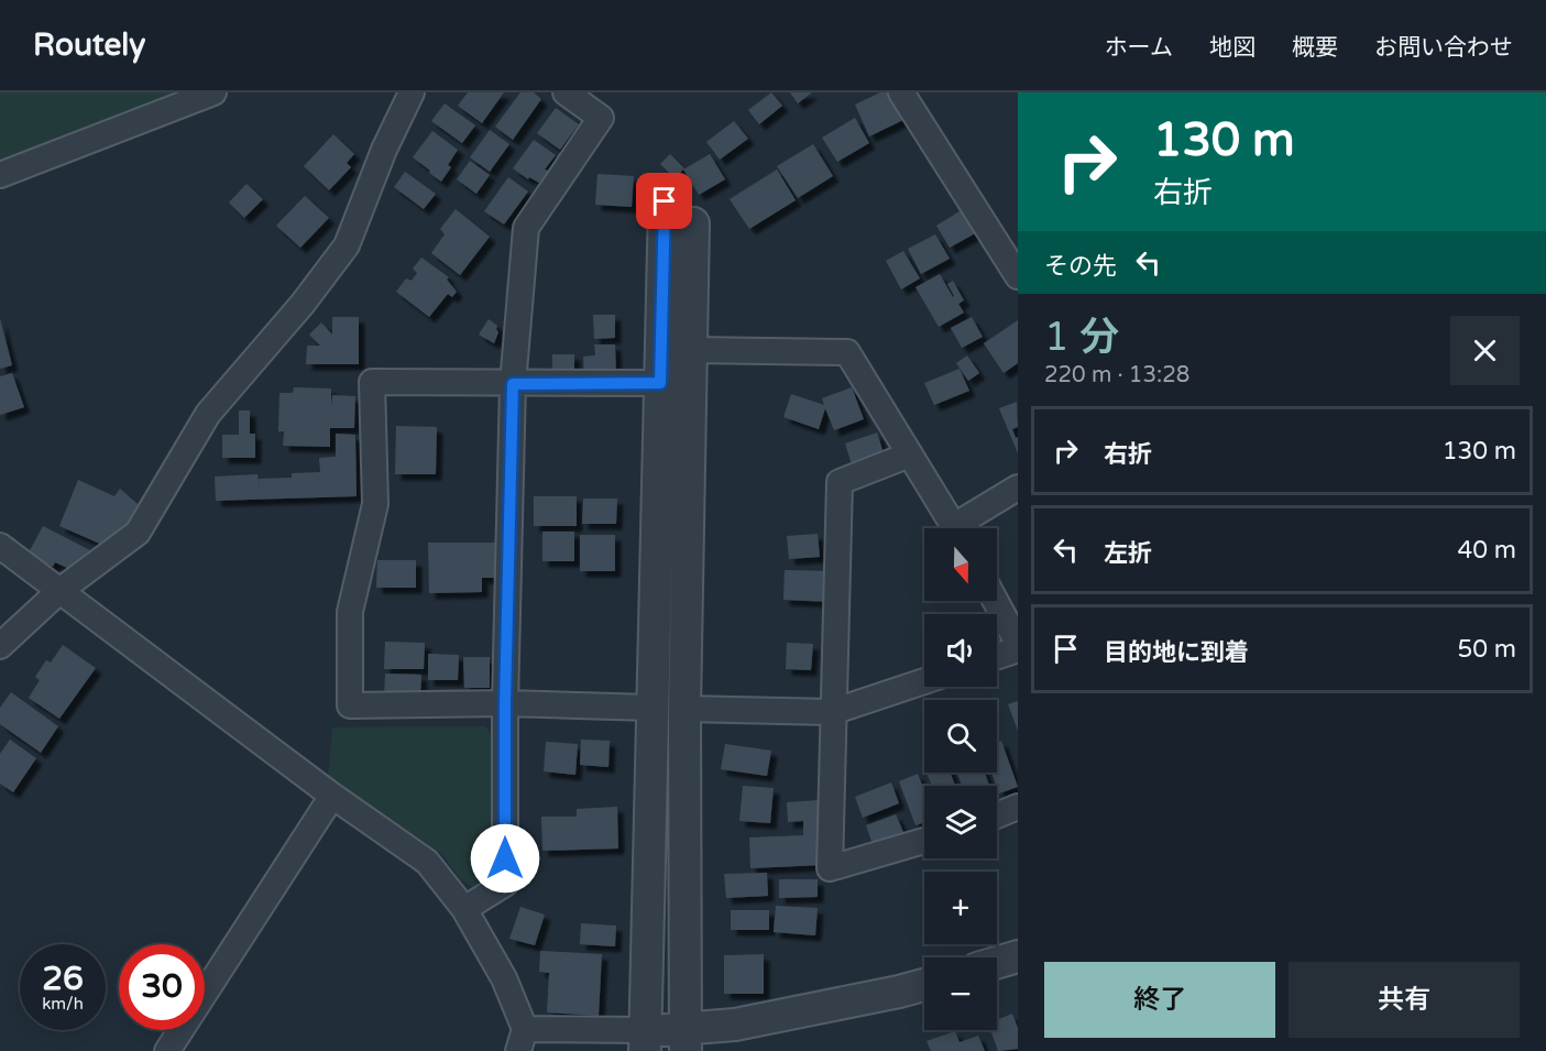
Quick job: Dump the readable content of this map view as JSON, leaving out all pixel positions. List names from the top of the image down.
{
  "north": "bottom",
  "page": {
    "header": "Routely",
    "nav": [
      "ホーム",
      "地図",
      "概要",
      "お問い合わせ"
    ],
    "turn": ["130 m", "右折"],
    "then": "その先",
    "heading": ["1 分", "220 m · 13:28"],
    "list": [
      {
        "name": "右折",
        "value": "130 m"
      },
      {
        "name": "左折",
        "value": "40 m"
      },
      {
        "name": "目的地に到着",
        "value": "50 m"
      }
    ],
    "map_buttons": ["+", "−"],
    "speed": "26 km/h",
    "limit": "30",
    "buttons": ["終了", "共有"]
  }
}
